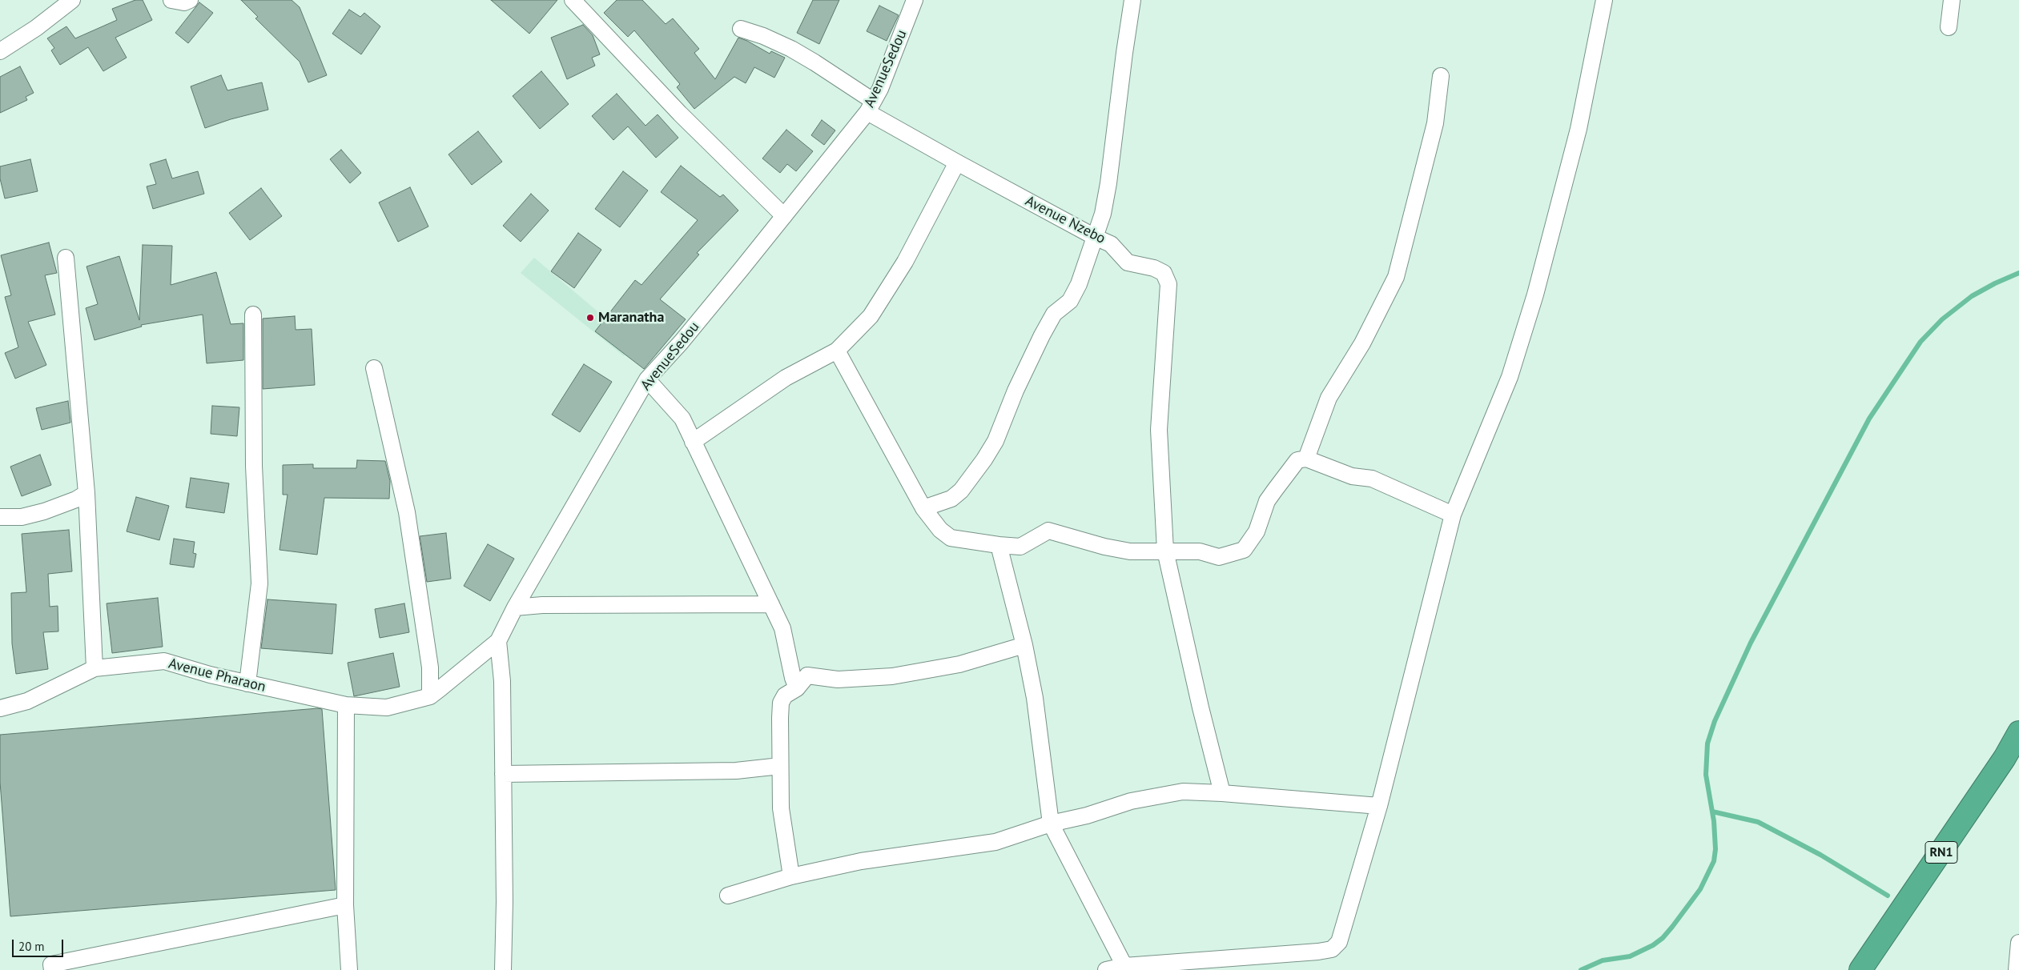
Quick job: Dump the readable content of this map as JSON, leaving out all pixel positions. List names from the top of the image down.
{
  "streets": {
    "highway": ["RN1"],
    "street": ["AvenueSedou", "Avenue Nzebo", "Avenue Pharaon"]
  },
  "crossings": [
    ["AvenueSedou", "Avenue Nzebo"],
    ["AvenueSedou", "Avenue Pharaon"]
  ],
  "places": ["Maranatha"],
  "scale_bar": "20 m"
}
